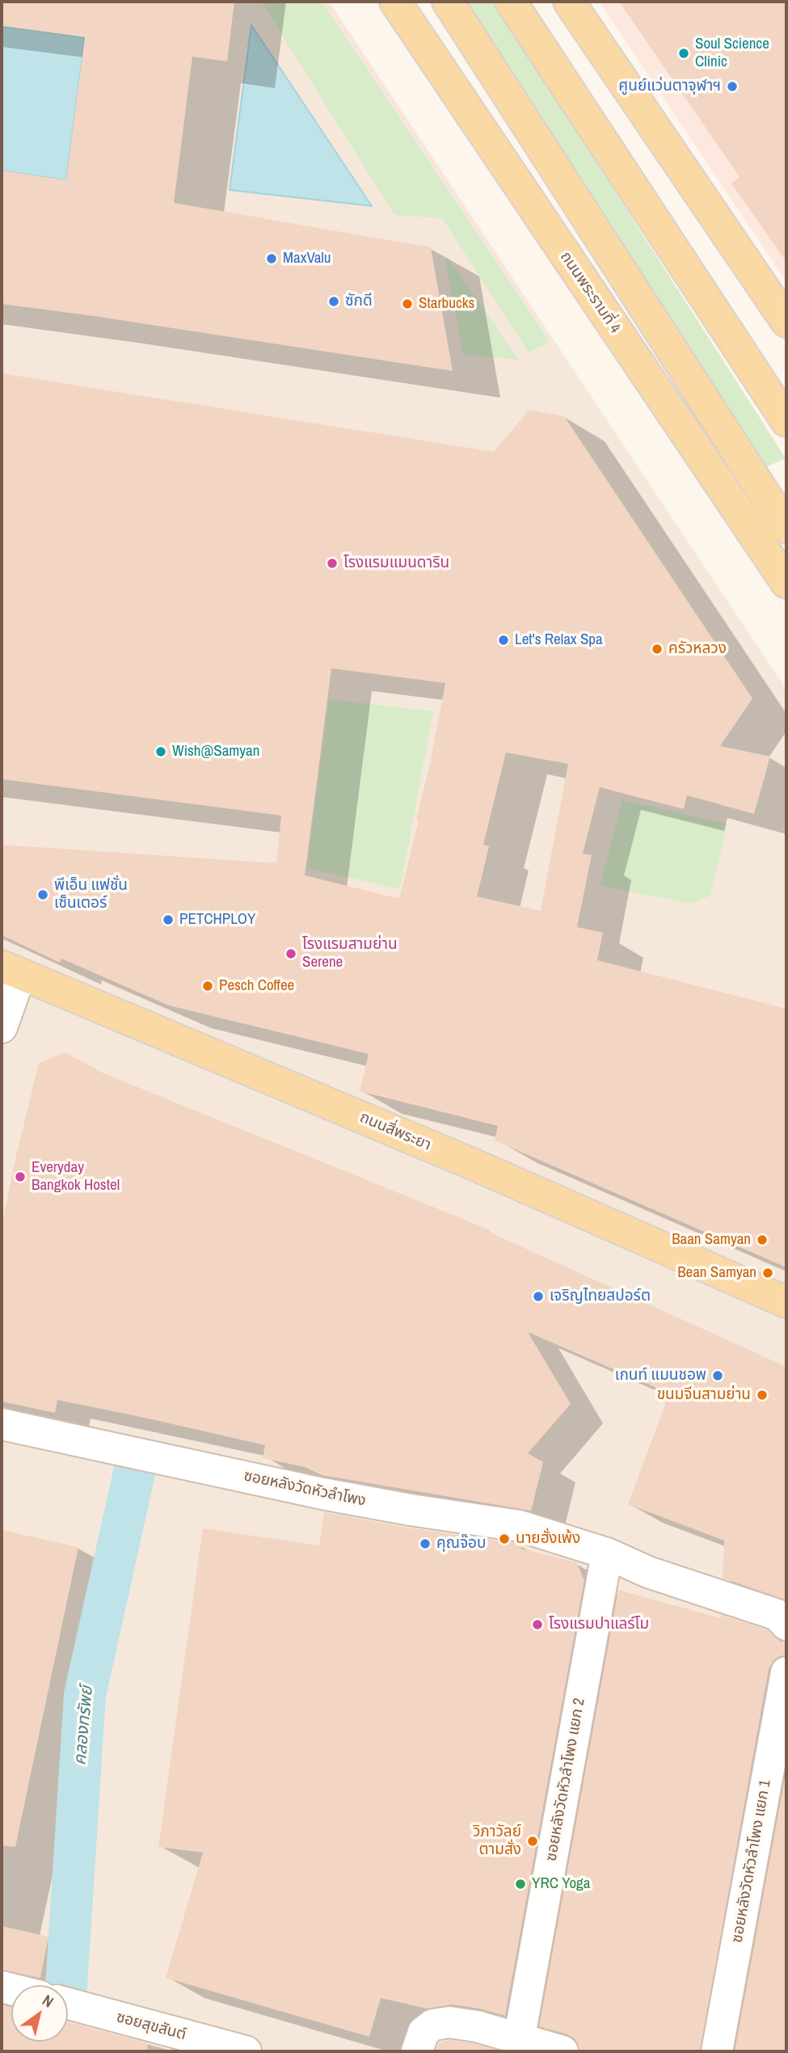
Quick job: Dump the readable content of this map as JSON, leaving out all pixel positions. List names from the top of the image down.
{
  "streets": {
    "main road": ["ถนนพระรามที่ 4", "ถนนสี่พระยา"],
    "street": [
      "ซอยหลังวัดหัวลำโพง",
      "ซอยหลังวัดหัวลำโพง แยก 2",
      "ซอยหลังวัดหัวลำโพง แยก 1",
      "ซอยสุขสันต์"
    ]
  },
  "crossings": [
    ["ซอยหลังวัดหัวลำโพง", "ซอยหลังวัดหัวลำโพง แยก 2"]
  ],
  "water": ["คลองทรัพย์"],
  "places": [
    "Soul Science Clinic",
    "ศูนย์แว่นตาจุฬาฯ",
    "MaxValu",
    "ซักดี",
    "Starbucks",
    "โรงแรมแมนดาริน",
    "Let's Relax Spa",
    "ครัวหลวง",
    "Wish@Samyan",
    "พีเอ็น แฟชั่น เซ็นเตอร์",
    "PETCHPLOY",
    "โรงแรมสามย่าน Serene",
    "Pesch Coffee",
    "Everyday Bangkok Hostel",
    "Baan Samyan",
    "Bean Samyan",
    "เจริญไทยสปอร์ต",
    "เกนท์ แมนชอพ",
    "ขนมจีนสามย่าน",
    "นายฮั่งเพ้ง",
    "คุณจ๊อบ",
    "โรงแรมปาแลร์โม",
    "วิภาวัลย์ ตามสั่ง",
    "YRC Yoga"
  ],
  "north": "top right"
}
